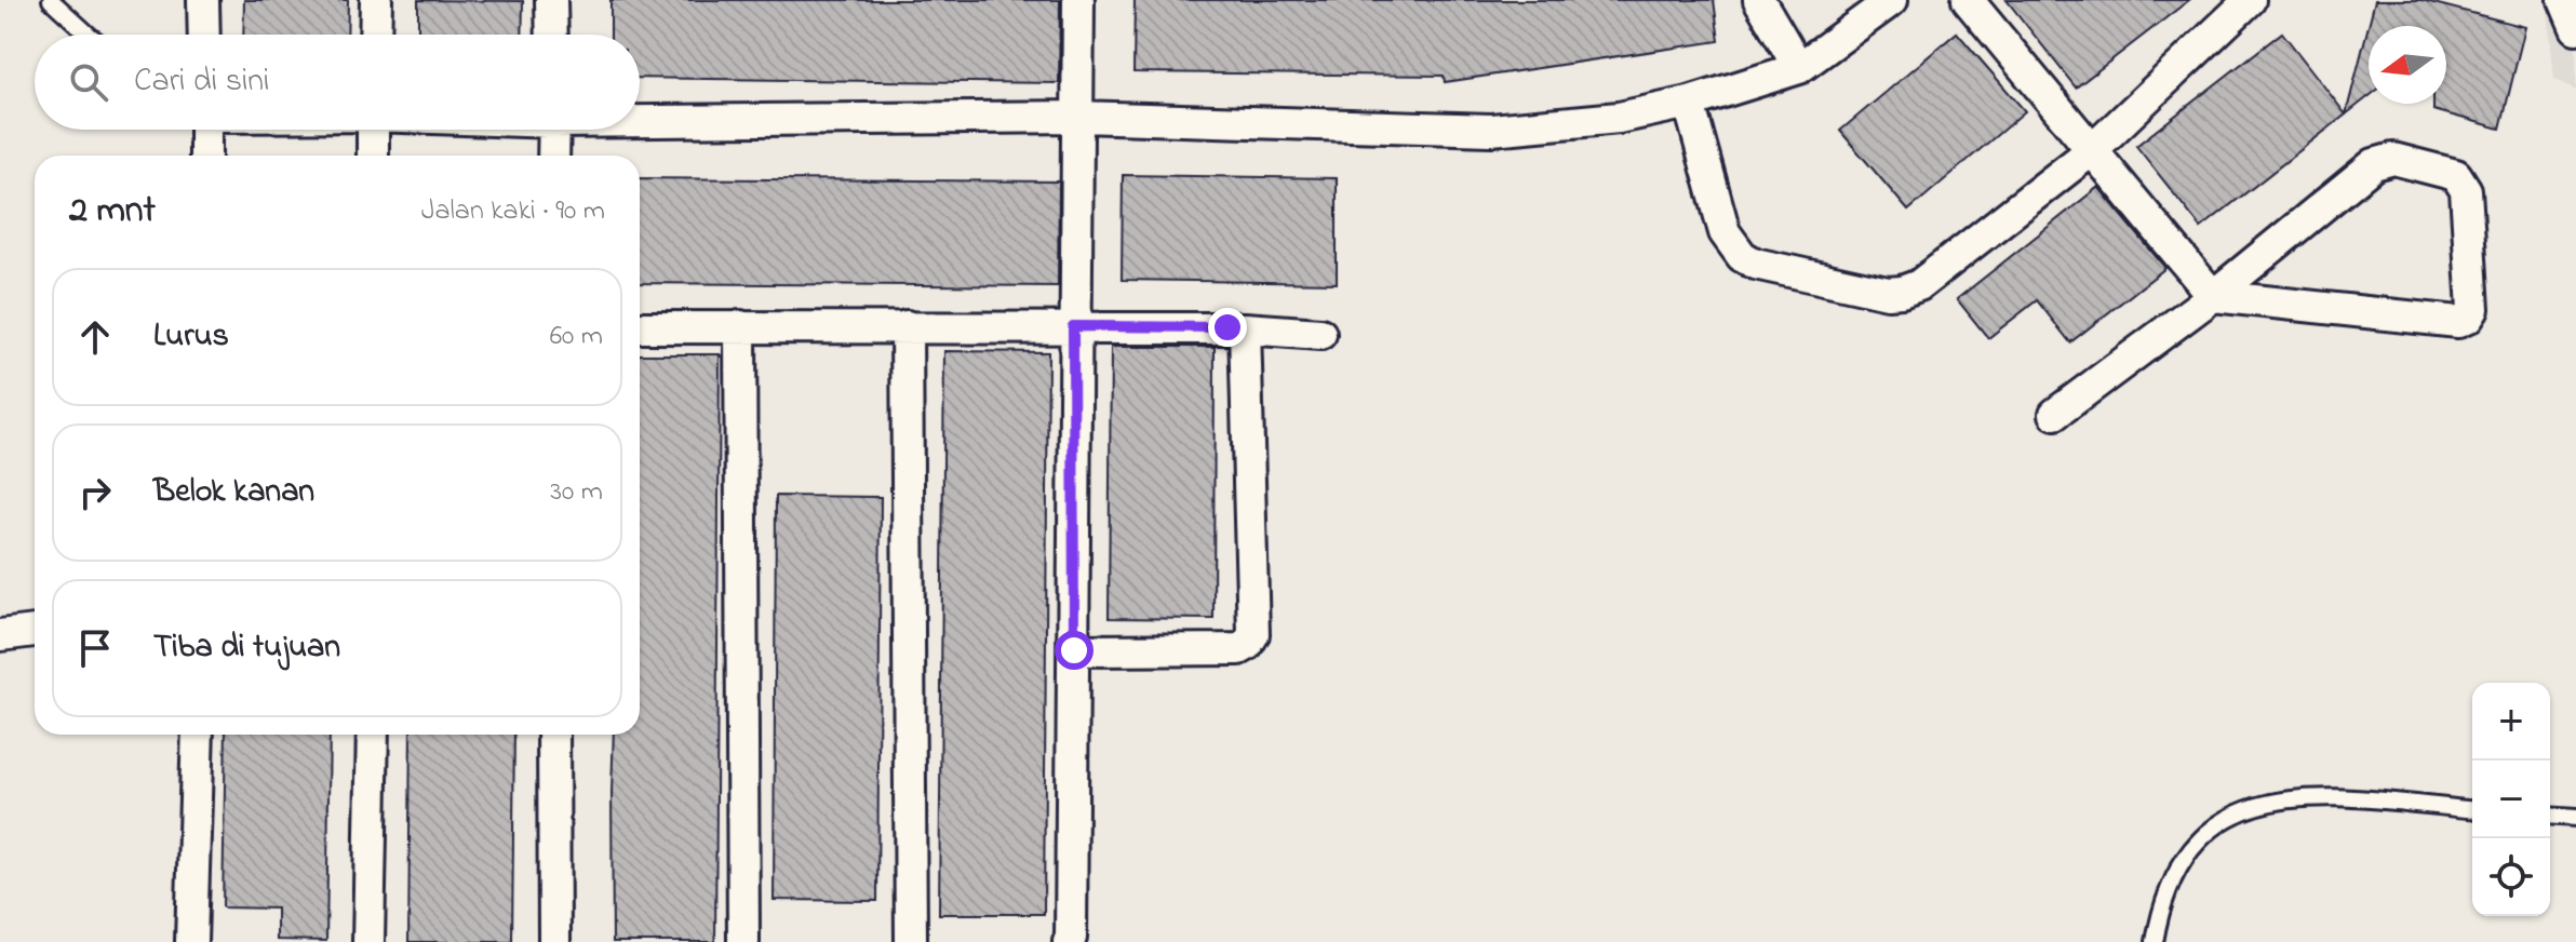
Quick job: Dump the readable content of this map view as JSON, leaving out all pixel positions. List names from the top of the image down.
{
  "north": "left",
  "page": {
    "search": "Cari di sini",
    "heading": ["2 mnt", "Jalan kaki · 90 m"],
    "list": [
      ["Lurus", "60 m"],
      ["Belok kanan", "30 m"],
      "Tiba di tujuan"
    ],
    "map_buttons": ["+", "−"]
  }
}
